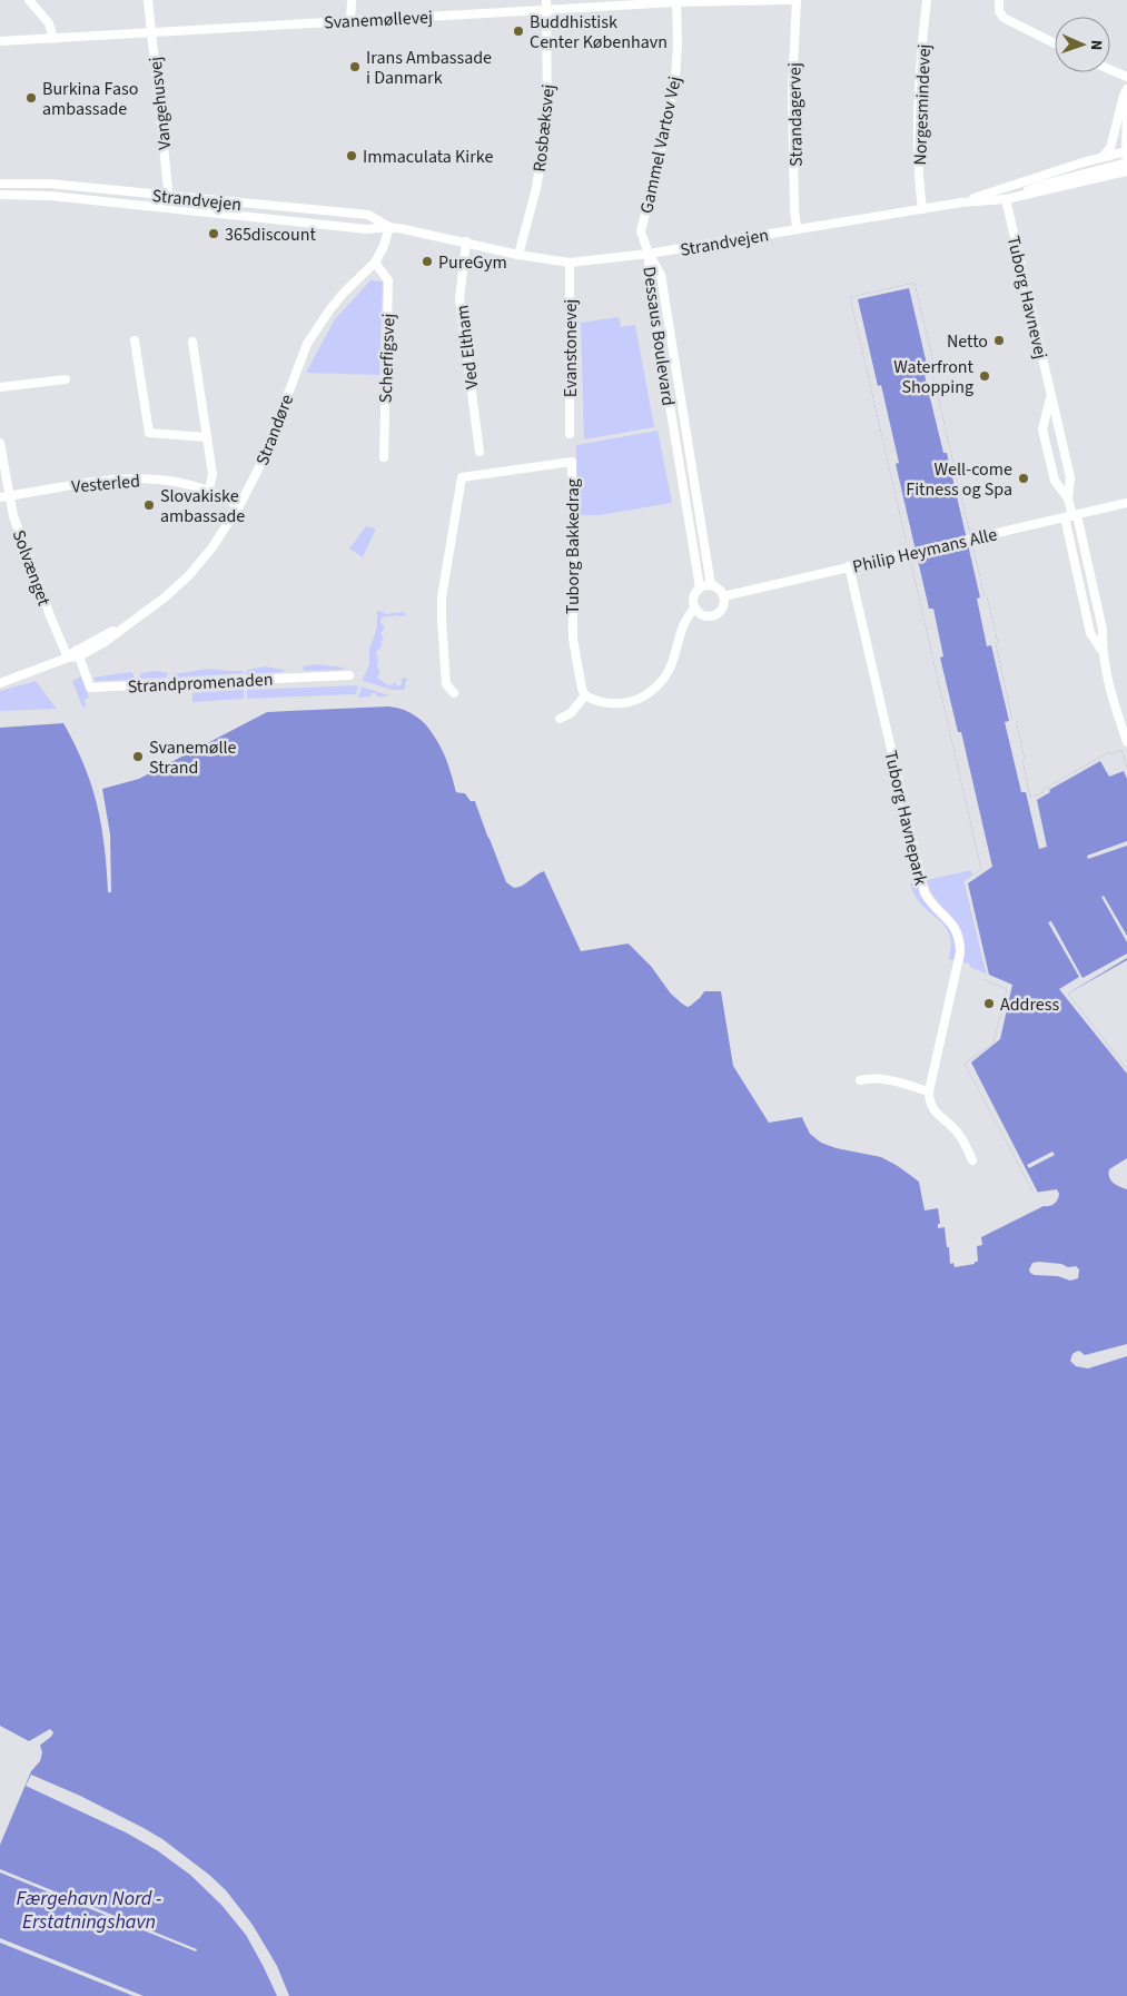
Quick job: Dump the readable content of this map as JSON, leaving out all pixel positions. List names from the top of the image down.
{
  "streets": {
    "street": [
      "Svanemøllevej",
      "Vangehusvej",
      "Norgesmindevej",
      "Strandagervej",
      "Rosbæksvej",
      "Gammel Vartov Vej",
      "Strandvejen",
      "Tuborg Havnevej",
      "Dessaus Boulevard",
      "Ved Eltham",
      "Evanstonevej",
      "Scherfigsvej",
      "Strandøre",
      "Vesterled",
      "Tuborg Bakkedrag",
      "Philip Heymans Alle",
      "Solvænget",
      "Strandpromenaden",
      "Tuborg Havnepark"
    ]
  },
  "crossings": [
    ["Svanemøllevej", "Vangehusvej"],
    ["Svanemøllevej", "Rosbæksvej"],
    ["Svanemøllevej", "Gammel Vartov Vej"],
    ["Vangehusvej", "Strandvejen"],
    ["Norgesmindevej", "Strandvejen"],
    ["Strandagervej", "Strandvejen"],
    ["Rosbæksvej", "Strandvejen"],
    ["Gammel Vartov Vej", "Strandvejen"],
    ["Gammel Vartov Vej", "Dessaus Boulevard"],
    ["Strandvejen", "Tuborg Havnevej"],
    ["Strandvejen", "Dessaus Boulevard"],
    ["Strandvejen", "Ved Eltham"],
    ["Strandvejen", "Evanstonevej"],
    ["Strandvejen", "Strandøre"],
    ["Tuborg Havnevej", "Philip Heymans Alle"],
    ["Dessaus Boulevard", "Philip Heymans Alle"],
    ["Scherfigsvej", "Strandøre"],
    ["Strandøre", "Vesterled"],
    ["Strandøre", "Solvænget"],
    ["Strandøre", "Strandpromenaden"],
    ["Vesterled", "Solvænget"],
    ["Philip Heymans Alle", "Tuborg Havnepark"]
  ],
  "water": ["Færgehavn Nord - Erstatningshavn"],
  "places": [
    "Buddhistisk Center København",
    "Irans Ambassade i Danmark",
    "Burkina Faso ambassade",
    "Immaculata Kirke",
    "365discount",
    "PureGym",
    "Netto",
    "Waterfront Shopping",
    "Well-come Fitness og Spa",
    "Slovakiske ambassade",
    "Svanemølle Strand",
    "Address"
  ],
  "north": "right"
}
